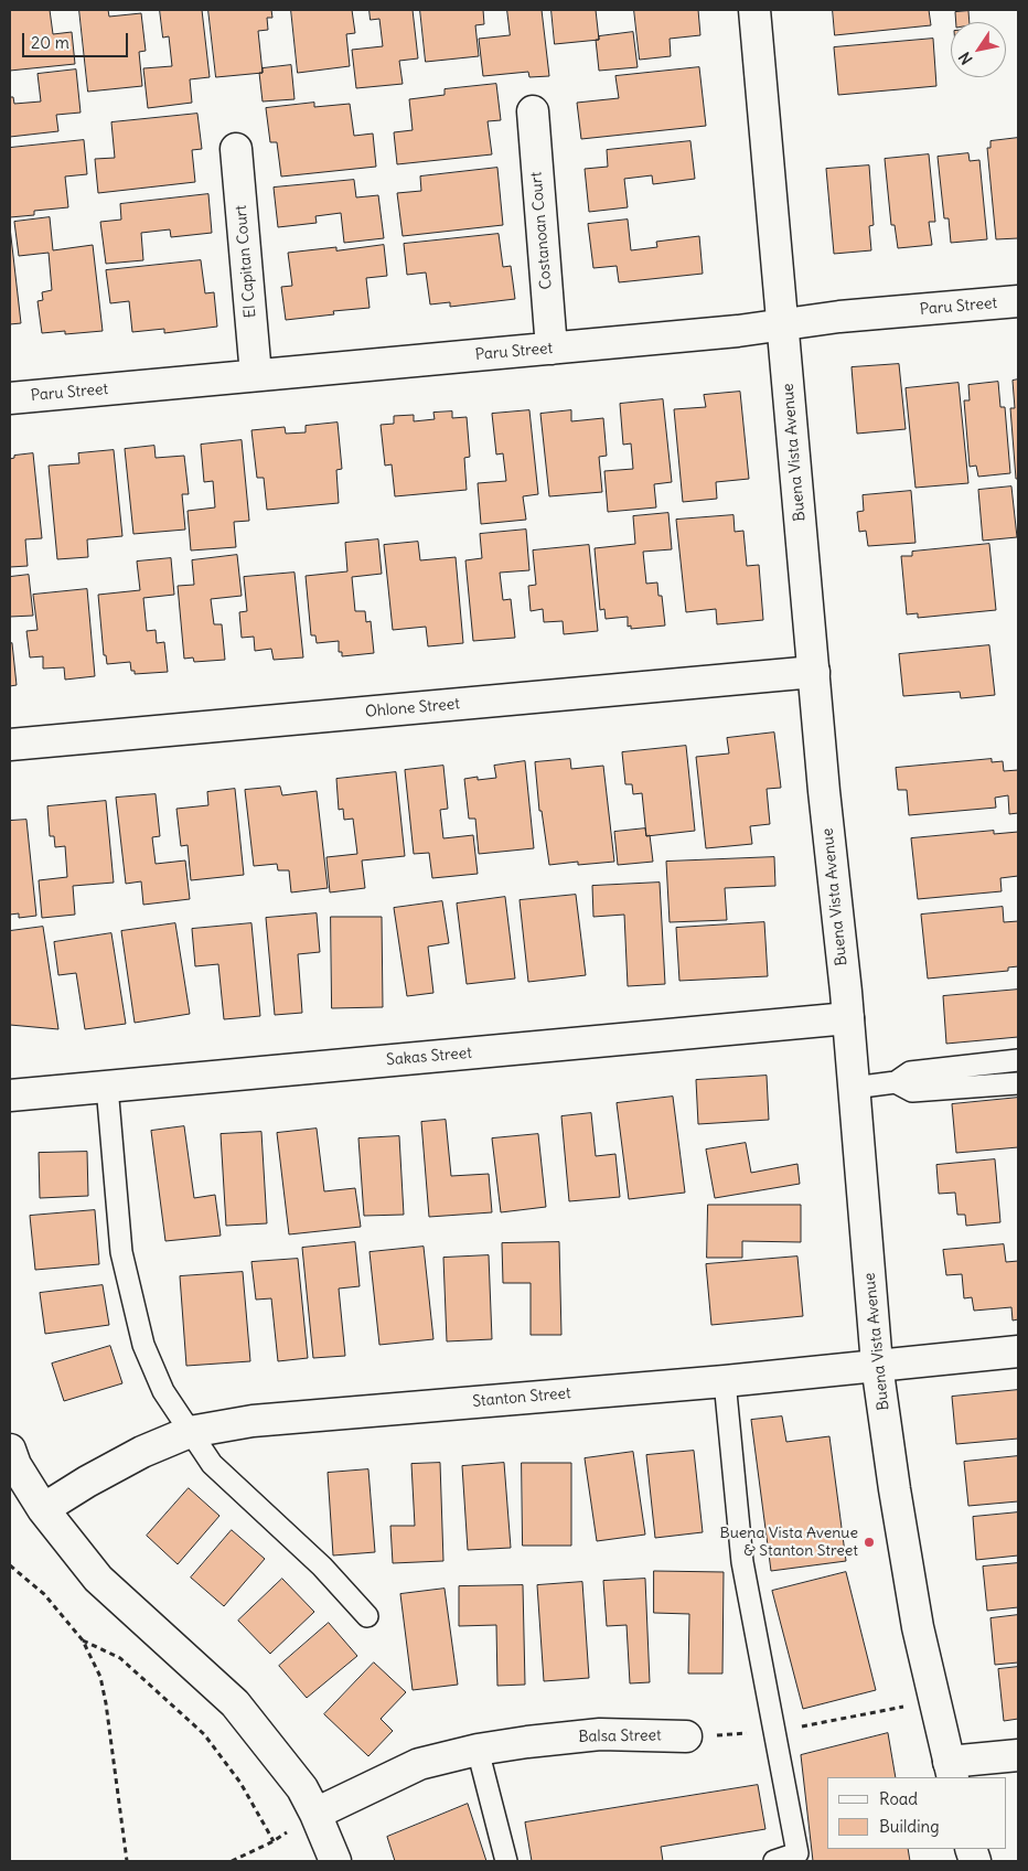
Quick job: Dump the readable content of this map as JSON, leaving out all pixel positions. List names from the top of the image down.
{
  "streets": {
    "street": [
      "Costanoan Court",
      "El Capitan Court",
      "Paru Street",
      "Buena Vista Avenue",
      "Ohlone Street",
      "Sakas Street",
      "Stanton Street",
      "Balsa Street"
    ]
  },
  "crossings": [
    ["Costanoan Court", "Paru Street"],
    ["El Capitan Court", "Paru Street"],
    ["Paru Street", "Buena Vista Avenue"],
    ["Buena Vista Avenue", "Ohlone Street"],
    ["Buena Vista Avenue", "Sakas Street"],
    ["Buena Vista Avenue", "Stanton Street"]
  ],
  "places": ["Buena Vista Avenue & Stanton Street"],
  "legend": ["Road", "Building"],
  "scale_bar": "20 m",
  "north": "bottom left"
}
